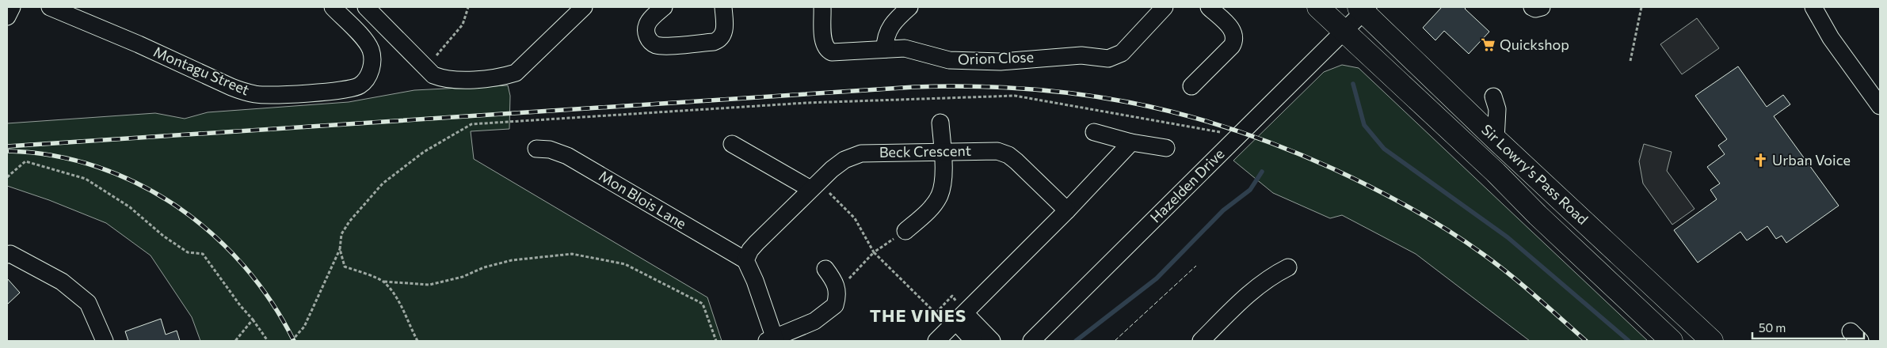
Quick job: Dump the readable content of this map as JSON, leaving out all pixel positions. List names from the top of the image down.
{
  "streets": {
    "main road": ["Sir Lowry's Pass Road"],
    "street": [
      "Orion Close",
      "Montagu Street",
      "Beck Crescent",
      "Hazelden Drive",
      "Mon Blois Lane"
    ]
  },
  "crossings": [
    ["Beck Crescent", "Mon Blois Lane"],
    ["Sir Lowry's Pass Road", "Hazelden Drive"]
  ],
  "districts": ["THE VINES"],
  "places": {
    "supermarket": ["Quickshop"],
    "church": ["Urban Voice"]
  },
  "scale_bar": "50 m"
}
